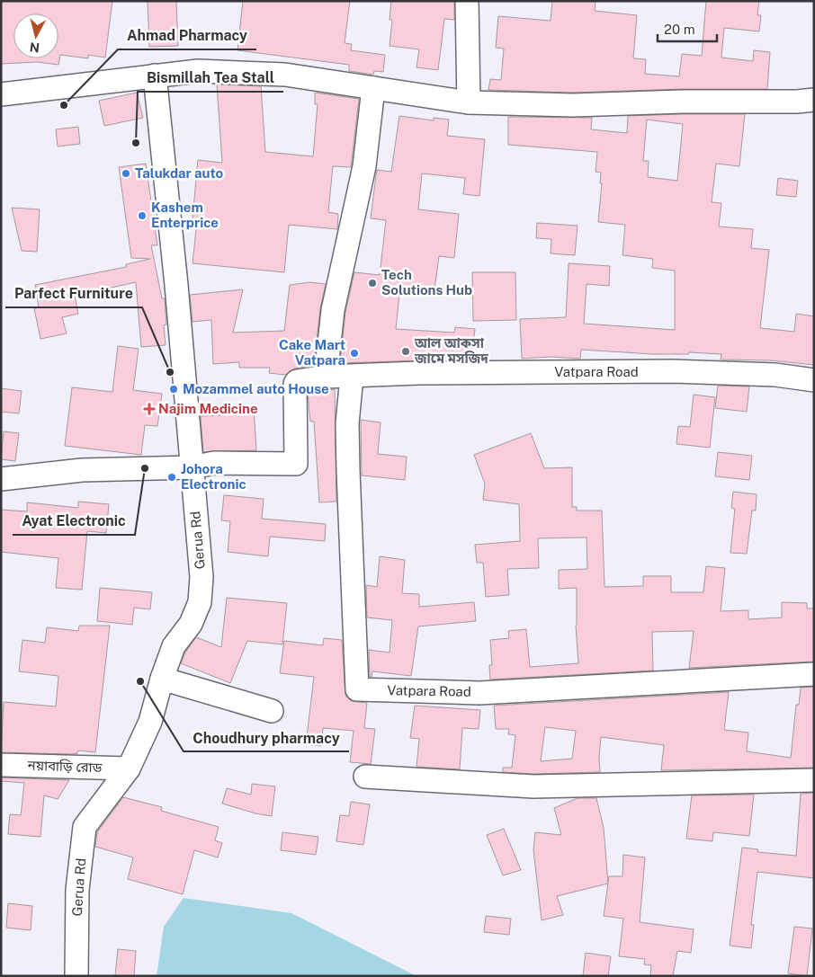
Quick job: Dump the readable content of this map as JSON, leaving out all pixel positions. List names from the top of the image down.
{
  "streets": {
    "street": ["Vatpara Road", "Gerua Rd", "নয়াবাড়ি রোড"]
  },
  "crossings": [
    ["Vatpara Road", "Gerua Rd"],
    ["Gerua Rd", "নয়াবাড়ি রোড"]
  ],
  "places": {
    "other": [
      "Ahmad Pharmacy",
      "Bismillah Tea Stall",
      "Talukdar auto",
      "Kashem Enterprice",
      "Tech Solutions Hub",
      "আল আকসা জামে মসজিদ",
      "Cake Mart Vatpara",
      "Parfect Furniture",
      "Mozammel auto House",
      "Ayat Electronic",
      "Johora Electronic",
      "Choudhury pharmacy"
    ],
    "health": ["Najim Medicine"]
  },
  "scale_bar": "20 m",
  "north": "bottom"
}
